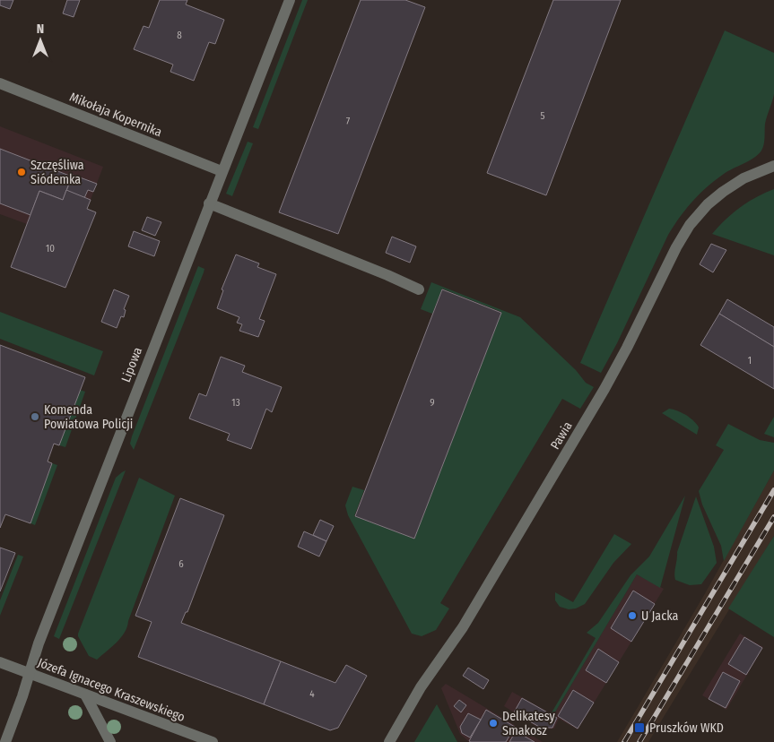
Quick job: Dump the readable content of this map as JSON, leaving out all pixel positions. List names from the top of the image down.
{
  "streets": {
    "street": [
      "Mikołaja Kopernika",
      "Lipowa",
      "Pawia",
      "Józefa Ignacego Kraszewskiego"
    ]
  },
  "crossings": [
    ["Mikołaja Kopernika", "Lipowa"],
    ["Lipowa", "Józefa Ignacego Kraszewskiego"]
  ],
  "places": {
    "other": [
      "Szczęśliwa Siódemka",
      "Komenda Powiatowa Policji",
      "U Jacka",
      "Delikatesy Smakosz"
    ],
    "transit": ["Pruszków WKD"]
  },
  "house_numbers": [
    "8",
    "5",
    "7",
    "10",
    "1",
    "13",
    "9",
    "6",
    "4"
  ],
  "north": "top"
}
